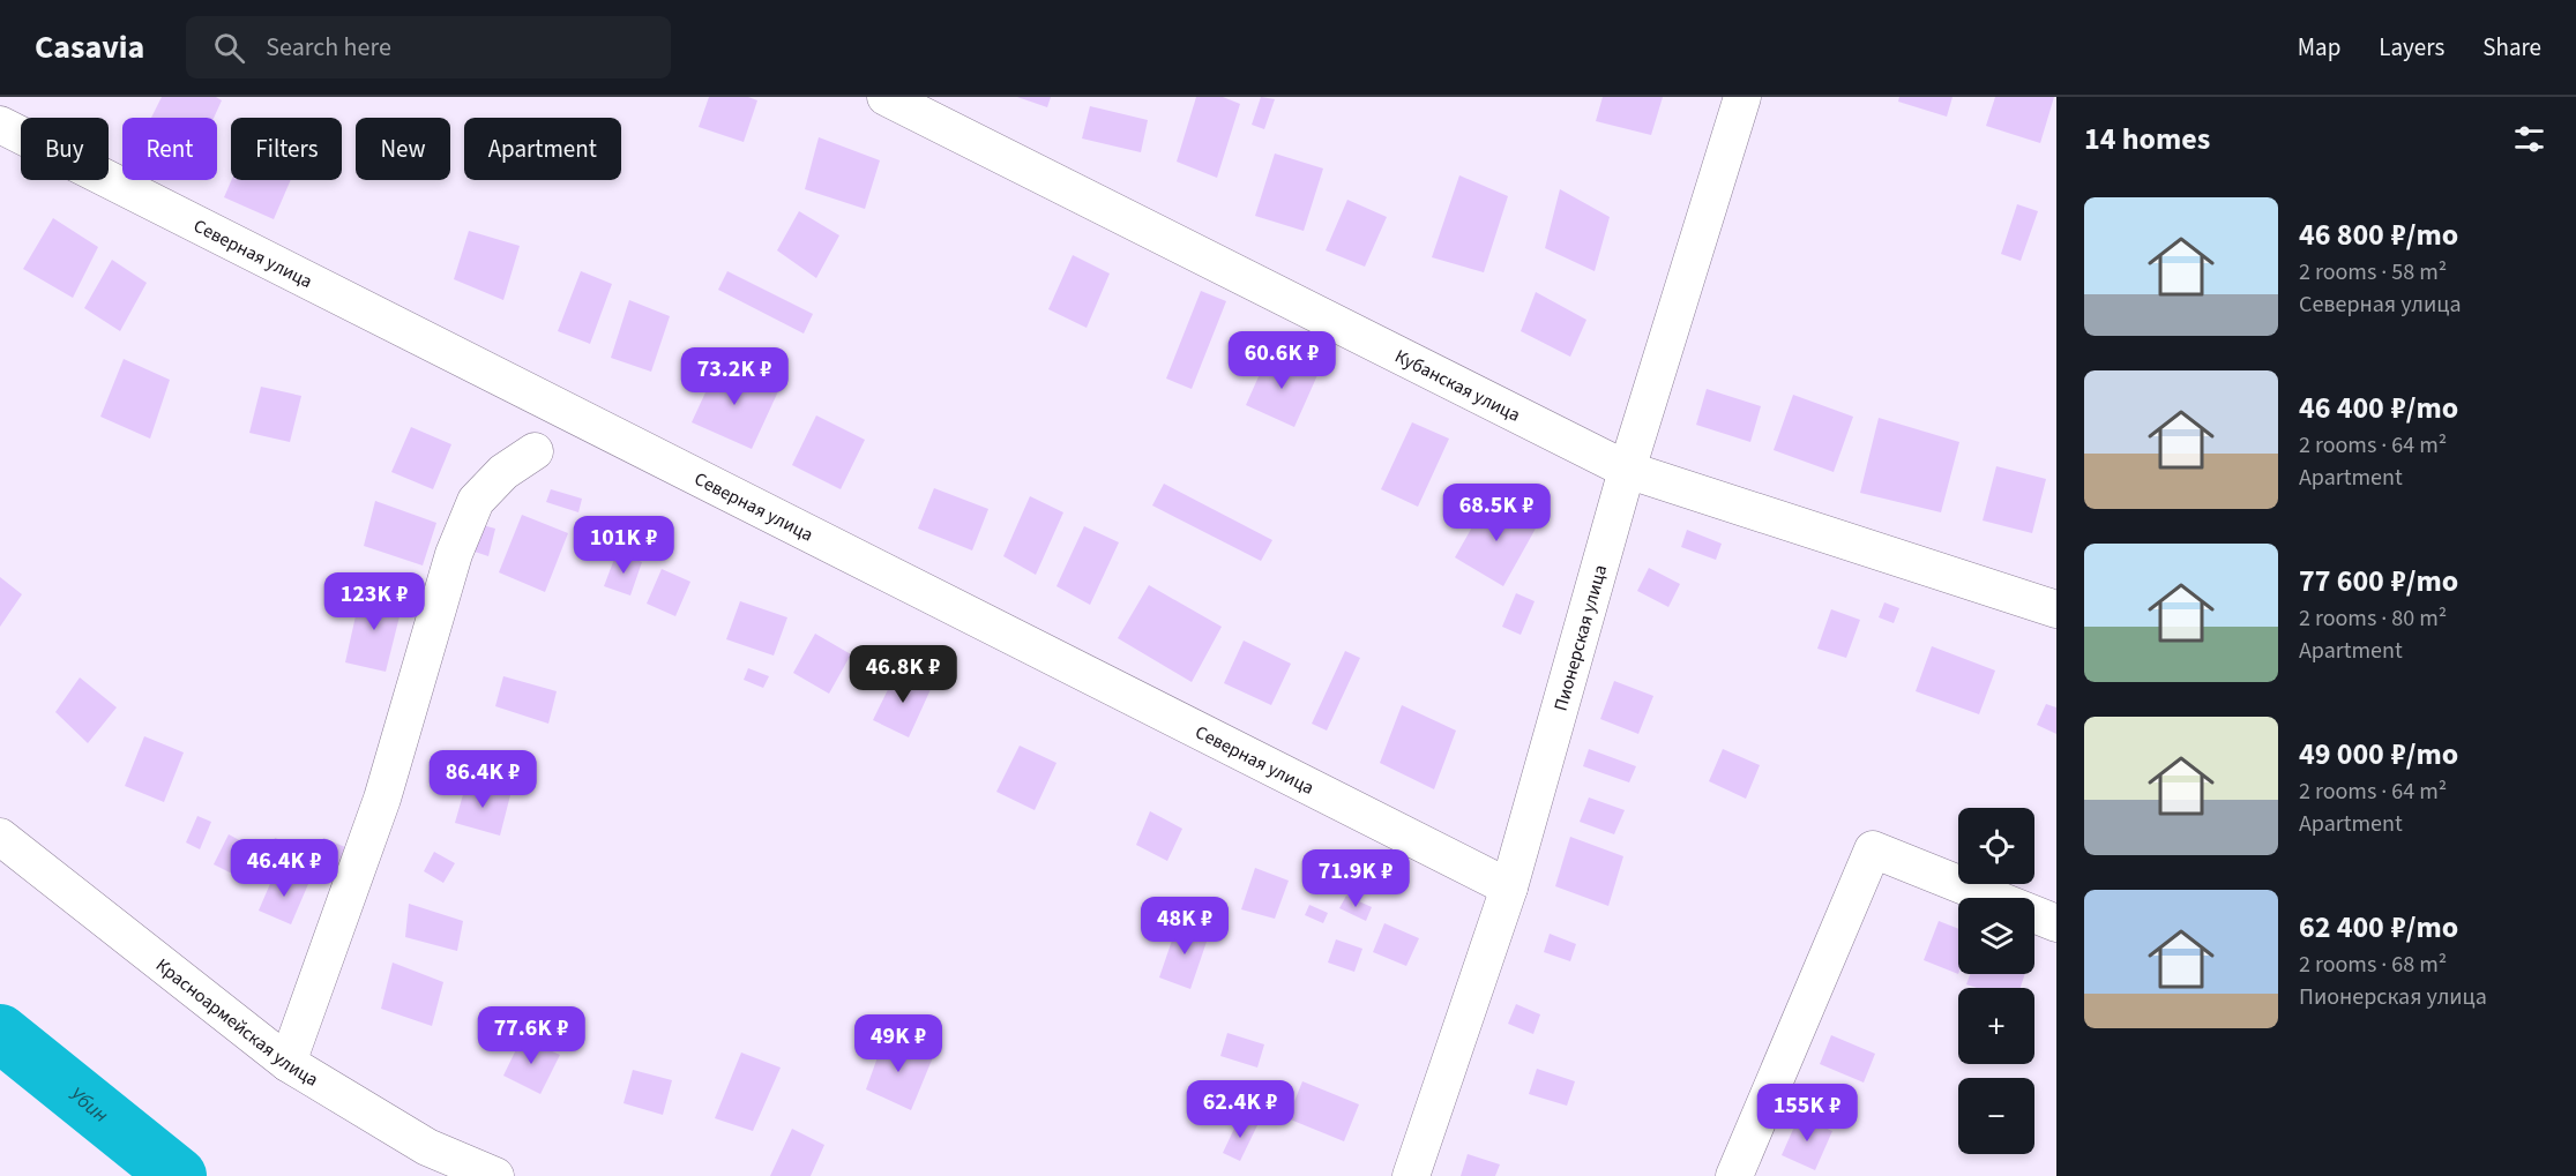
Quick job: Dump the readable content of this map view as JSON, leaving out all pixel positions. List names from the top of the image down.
{
  "streets": {
    "street": [
      "Северная улица",
      "Кубанская улица",
      "Пионерская улица",
      "Красноармейская улица"
    ]
  },
  "crossings": [
    ["Северная улица", "Пионерская улица"],
    ["Кубанская улица", "Пионерская улица"]
  ],
  "water": ["Убин"],
  "page": {
    "header": "Casavia",
    "search": "Search here",
    "nav": ["Map", "Layers", "Share"],
    "heading": "14 homes",
    "chip": [
      "Buy",
      "Rent",
      "Filters",
      "New",
      "Apartment"
    ],
    "list": [
      {
        "name": "46 800 ₽/mo",
        "note": "2 rooms · 58 m² · Северная улица"
      },
      {
        "name": "46 400 ₽/mo",
        "note": "2 rooms · 64 m² · Apartment"
      },
      {
        "name": "77 600 ₽/mo",
        "note": "2 rooms · 80 m² · Apartment"
      },
      {
        "name": "49 000 ₽/mo",
        "note": "2 rooms · 64 m² · Apartment"
      },
      {
        "name": "62 400 ₽/mo",
        "note": "2 rooms · 68 m² · Пионерская улица"
      }
    ],
    "price": [
      "60.6K ₽",
      "73.2K ₽",
      "68.5K ₽",
      "101K ₽",
      "123K ₽",
      "46.8K ₽",
      "86.4K ₽",
      "46.4K ₽",
      "71.9K ₽",
      "48K ₽",
      "77.6K ₽",
      "49K ₽",
      "62.4K ₽",
      "155K ₽"
    ],
    "map_buttons": ["+", "−"]
  }
}
